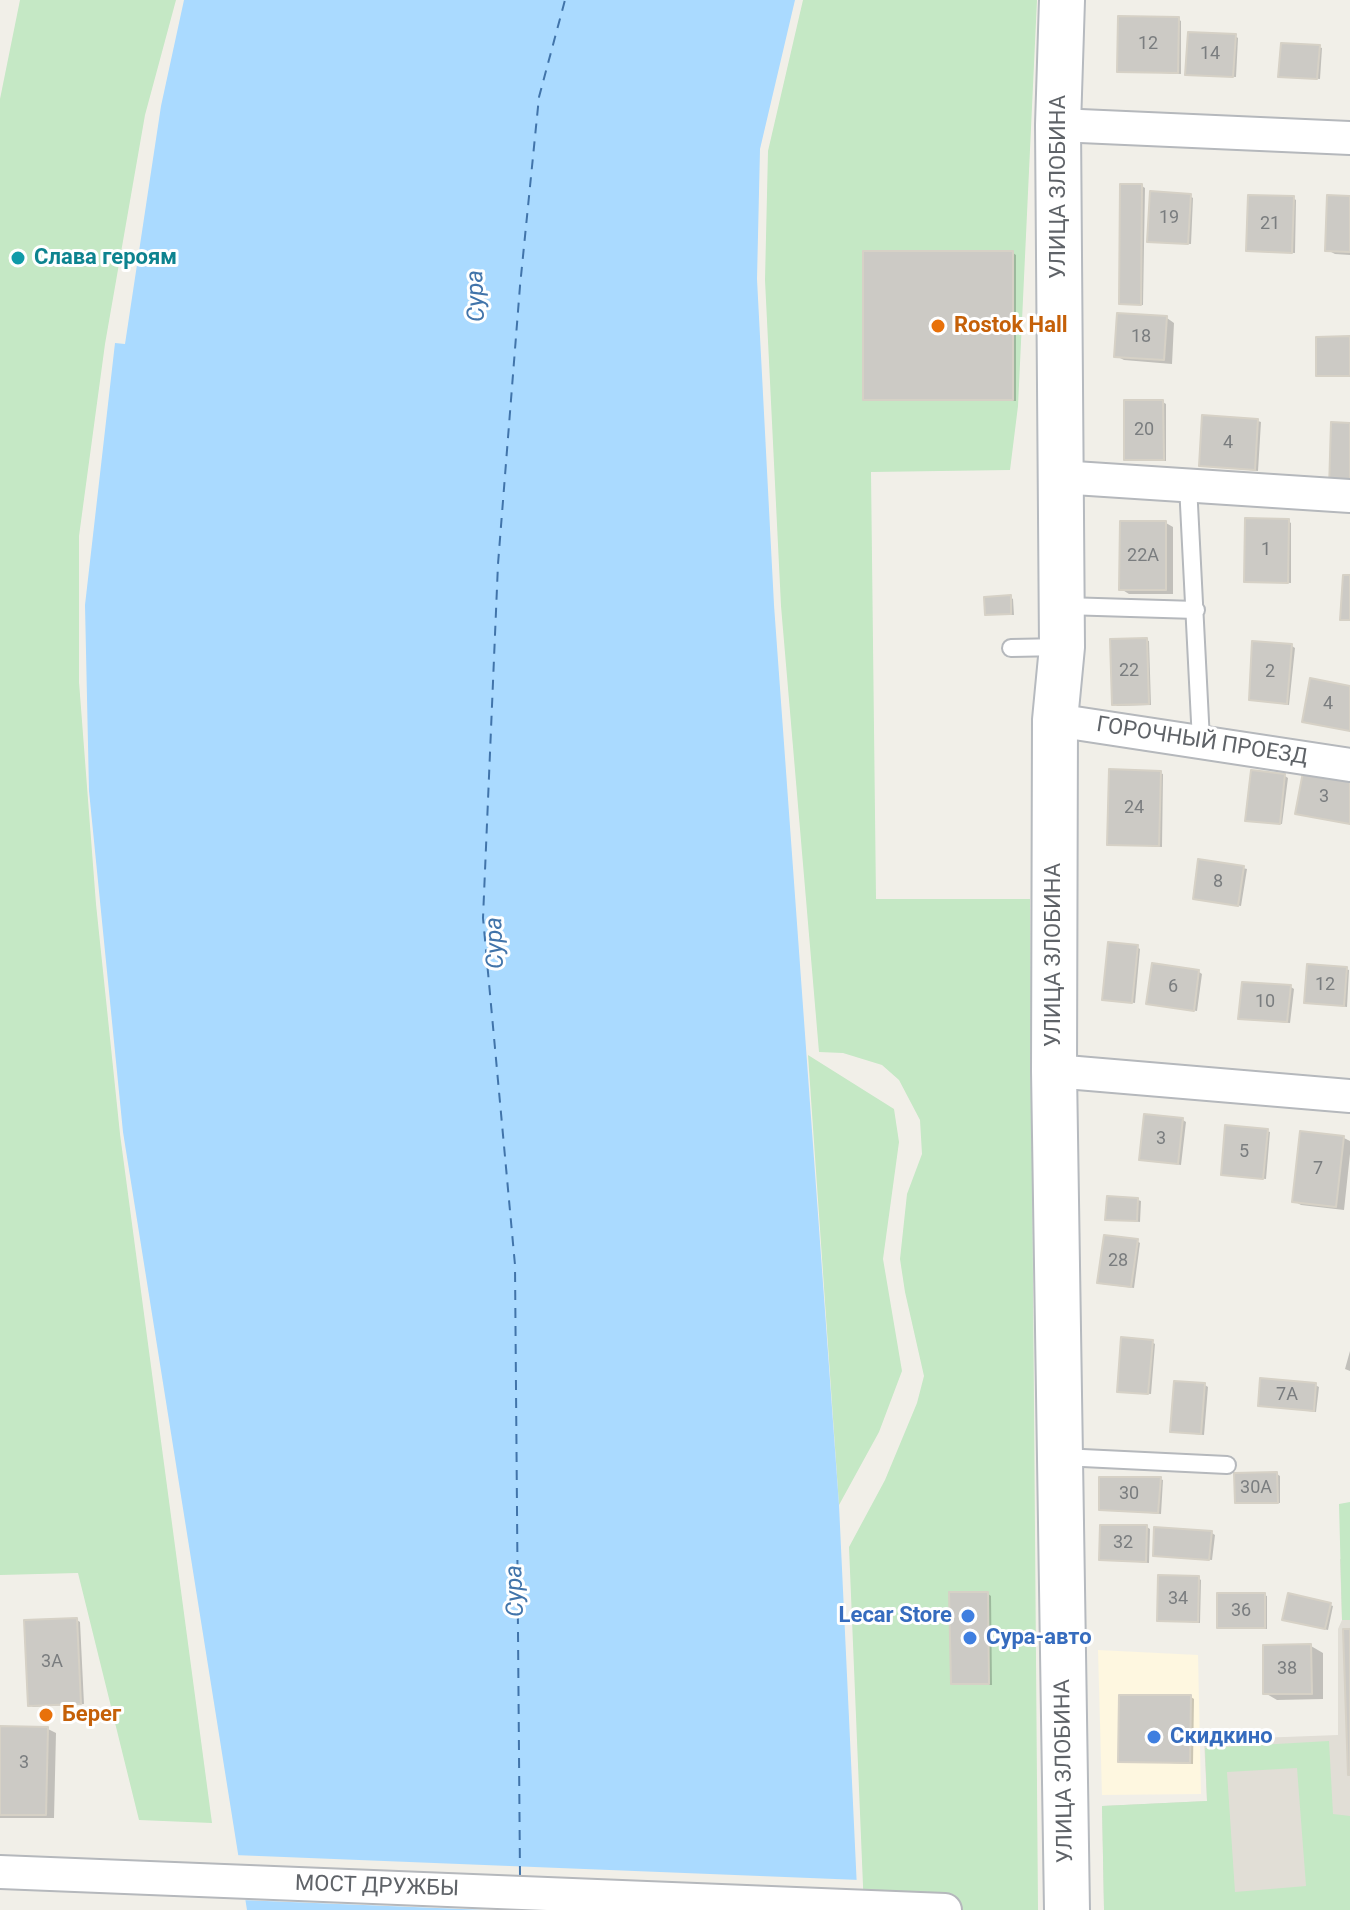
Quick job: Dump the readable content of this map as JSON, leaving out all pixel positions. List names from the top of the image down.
{
  "streets": {
    "main road": ["УЛИЦА ЗЛОБИНА"],
    "street": ["ГОРОЧНЫЙ ПРОЕЗД", "МОСТ ДРУЖБЫ"]
  },
  "crossings": [
    ["УЛИЦА ЗЛОБИНА", "ГОРОЧНЫЙ ПРОЕЗД"]
  ],
  "water": ["Сура"],
  "places": [
    "Слава героям",
    "Rostok Hall",
    "Lecar Store",
    "Сура-авто",
    "Берег",
    "Скидкино"
  ],
  "house_numbers": [
    "12",
    "14",
    "19",
    "21",
    "18",
    "20",
    "4",
    "1",
    "22А",
    "22",
    "2",
    "4",
    "3",
    "24",
    "8",
    "12",
    "6",
    "10",
    "3",
    "5",
    "7",
    "28",
    "7А",
    "30А",
    "30",
    "32",
    "34",
    "36",
    "3А",
    "38",
    "3"
  ]
}
